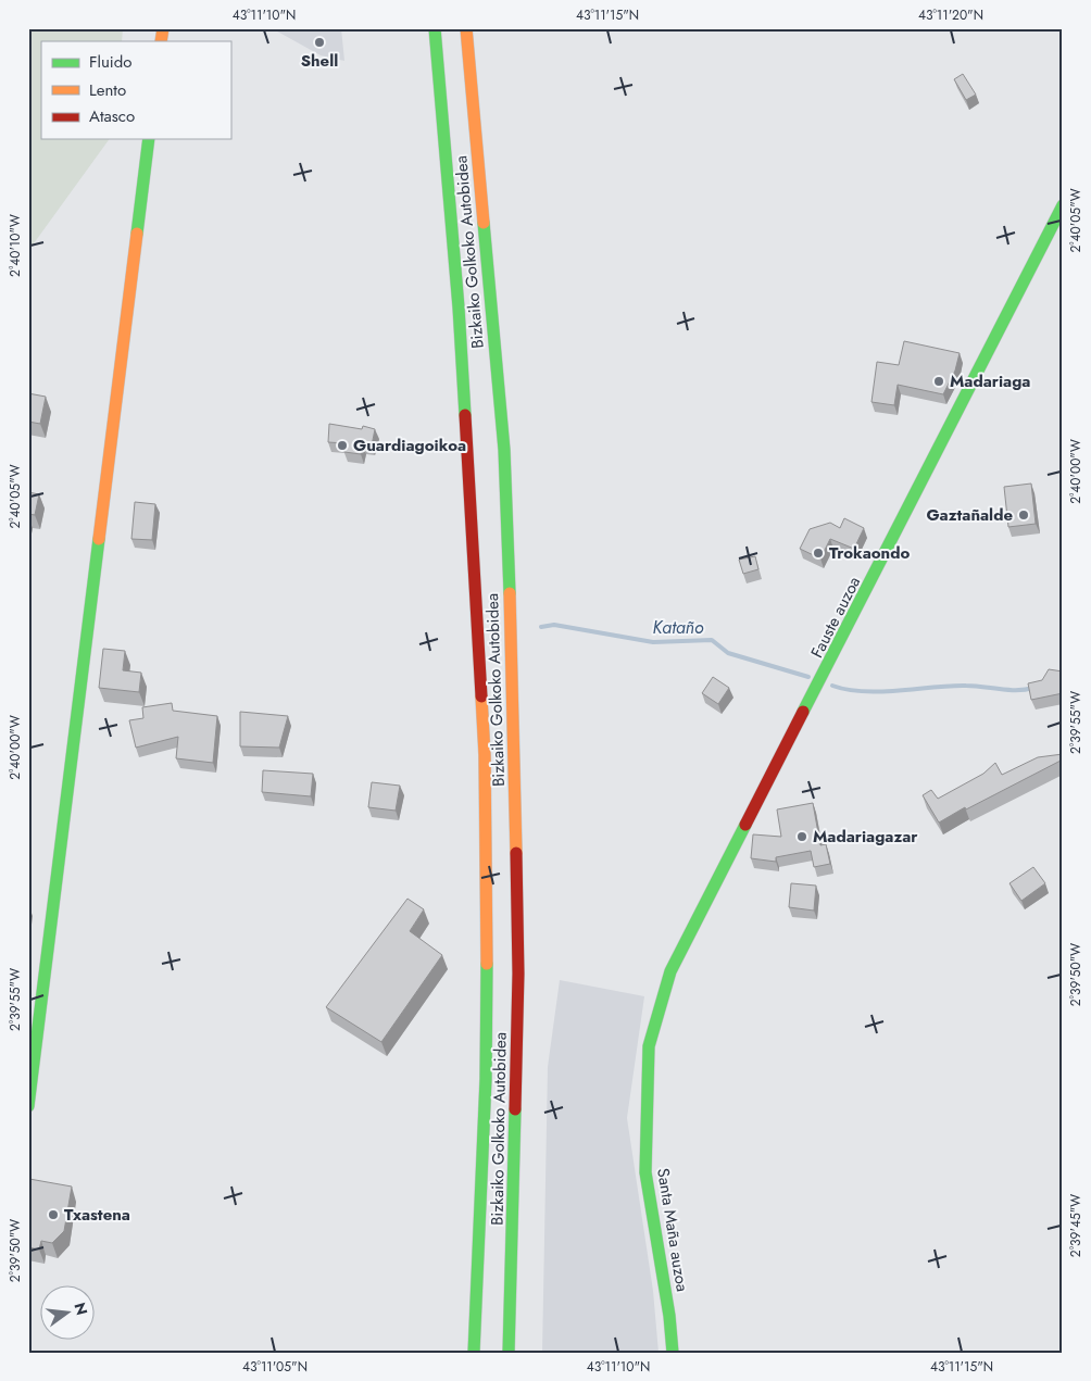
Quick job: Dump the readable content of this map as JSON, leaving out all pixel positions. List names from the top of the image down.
{
  "streets": {
    "main road": ["Bizkaiko Golkoko Autobidea", "Fauste auzoa", "Santa Maña auzoa"]
  },
  "crossings": [
    ["Fauste auzoa", "Santa Maña auzoa"]
  ],
  "water": ["Kataño"],
  "places": [
    "Shell",
    "Madariaga",
    "Guardiagoikoa",
    "Gaztañalde",
    "Trokaondo",
    "Madariagazar",
    "Txastena"
  ],
  "legend": ["Fluido", "Lento", "Atasco"],
  "north": "right",
  "coordinates": [
    "43°11'10\"N",
    "43°11'15\"N",
    "43°11'20\"N",
    "2°40'05\"W",
    "2°40'10\"W",
    "2°40'00\"W",
    "2°39'55\"W",
    "2°39'50\"W",
    "2°39'45\"W",
    "43°11'05\"N"
  ]
}
